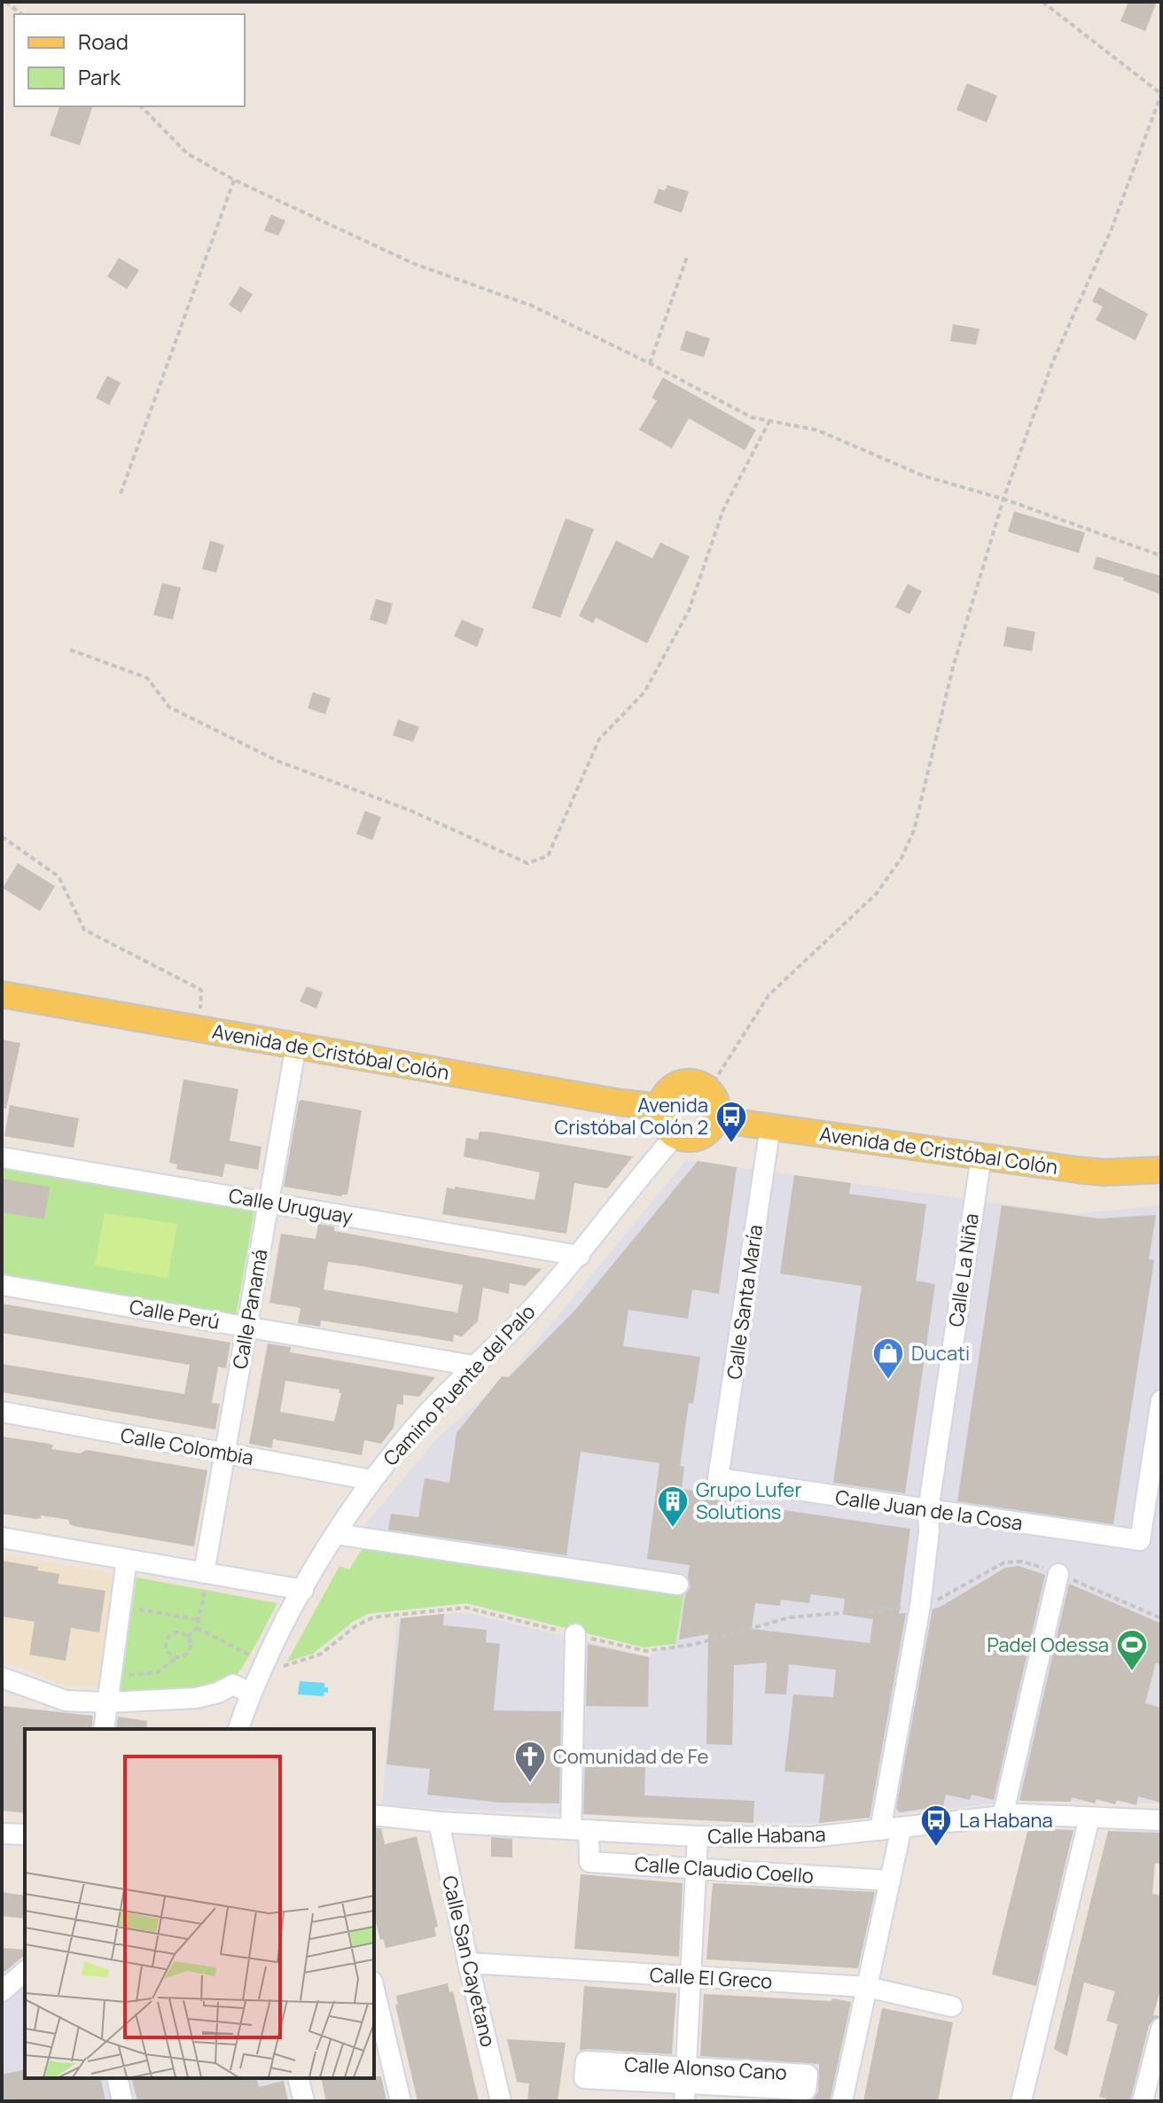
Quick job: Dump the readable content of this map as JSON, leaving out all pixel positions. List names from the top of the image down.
{
  "streets": {
    "main road": ["Avenida de Cristóbal Colón"],
    "street": [
      "Calle Uruguay",
      "Calle La Niña",
      "Calle Santa María",
      "Calle Panamá",
      "Calle Perú",
      "Camino Puente del Palo",
      "Calle Colombia",
      "Calle Juan de la Cosa",
      "Calle Habana",
      "Calle Claudio Coello",
      "Calle San Cayetano",
      "Calle El Greco",
      "Calle Alonso Cano"
    ]
  },
  "crossings": [
    ["Avenida de Cristóbal Colón", "Calle La Niña"],
    ["Avenida de Cristóbal Colón", "Calle Santa María"],
    ["Avenida de Cristóbal Colón", "Calle Panamá"],
    ["Avenida de Cristóbal Colón", "Camino Puente del Palo"],
    ["Calle Uruguay", "Calle Panamá"],
    ["Calle Uruguay", "Camino Puente del Palo"],
    ["Calle La Niña", "Calle Juan de la Cosa"],
    ["Calle La Niña", "Calle Habana"],
    ["Calle Santa María", "Calle Juan de la Cosa"],
    ["Calle Panamá", "Calle Perú"],
    ["Calle Panamá", "Calle Colombia"],
    ["Calle Perú", "Camino Puente del Palo"],
    ["Camino Puente del Palo", "Calle Colombia"],
    ["Calle Habana", "Calle Claudio Coello"],
    ["Calle Habana", "Calle San Cayetano"],
    ["Calle San Cayetano", "Calle El Greco"]
  ],
  "places": {
    "bus stop": ["Avenida Cristóbal Colón 2", "La Habana"],
    "shop": ["Ducati"],
    "building": ["Grupo Lufer Solutions"],
    "sports": ["Padel Odessa"],
    "church": ["Comunidad de Fe"]
  },
  "legend": ["Road", "Park"]
}
